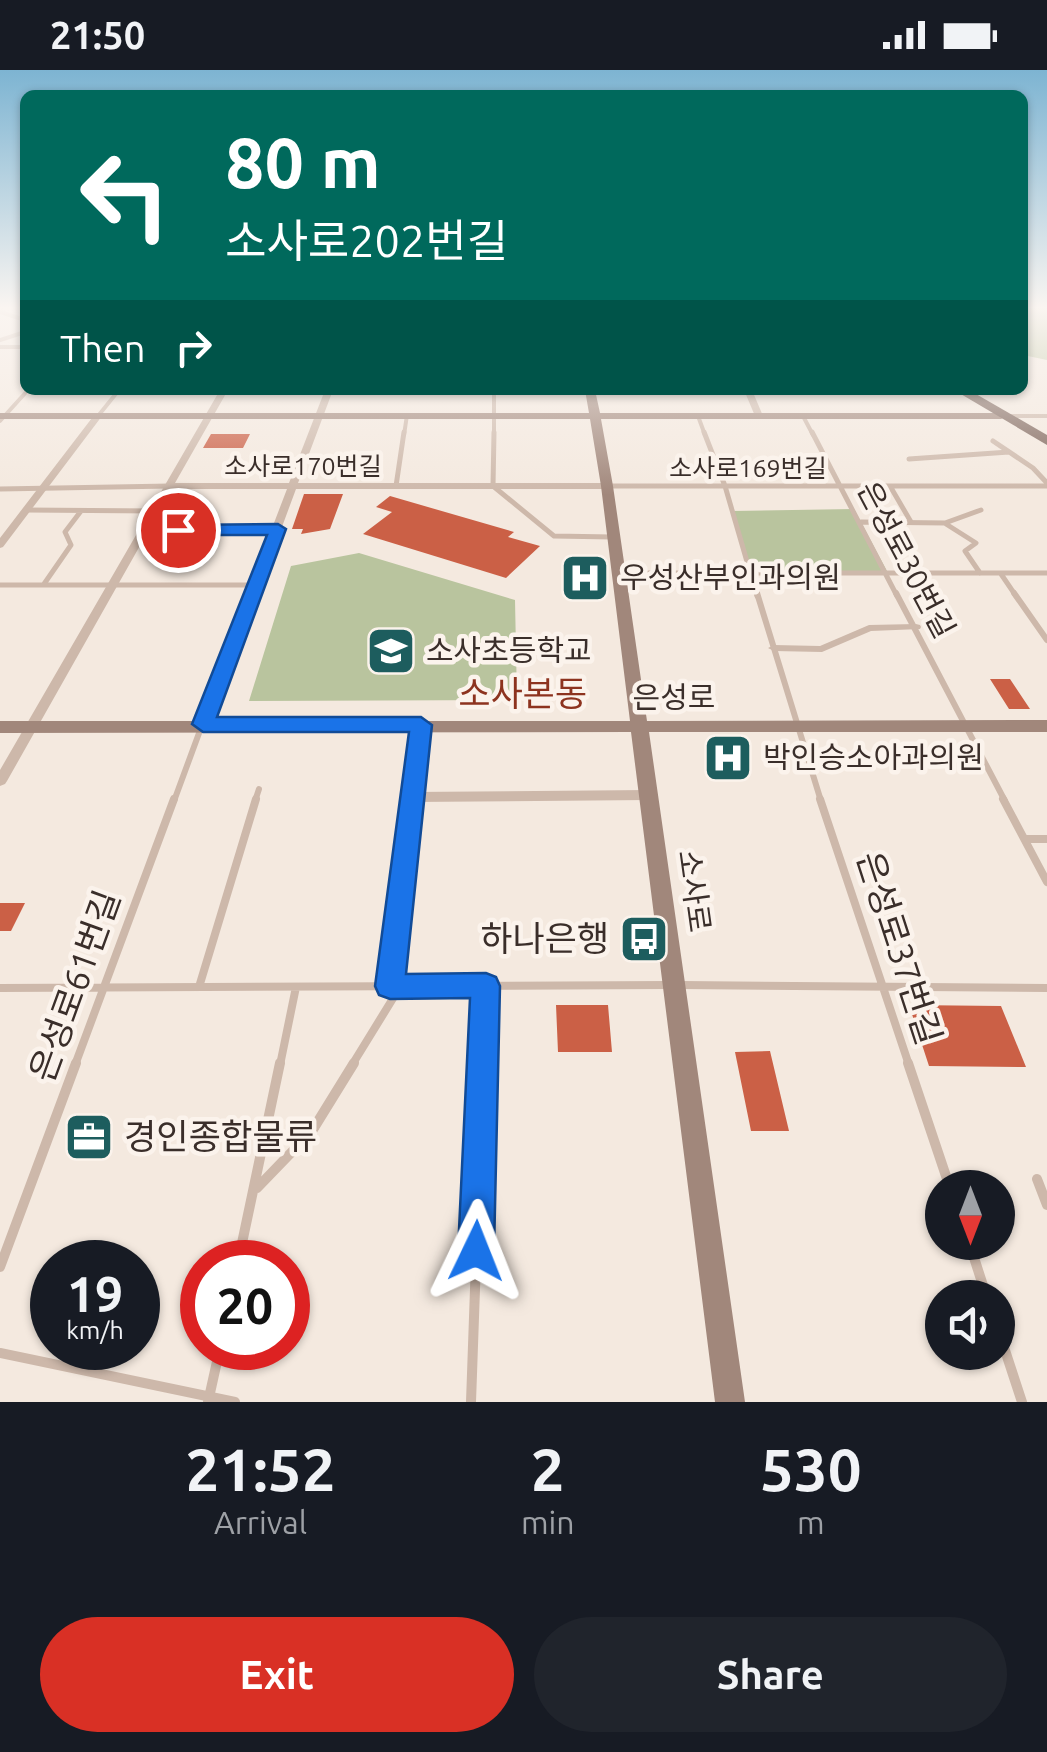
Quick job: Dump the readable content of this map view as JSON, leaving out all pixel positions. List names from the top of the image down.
{
  "streets": {
    "street": ["소사로170번길", "은성로", "소사로"],
    "lane": [
      "소사로169번길",
      "은성로30번길",
      "은성로37번길",
      "은성로61번길"
    ]
  },
  "crossings": [
    ["소사로170번길", "소사로169번길"],
    ["소사로170번길", "소사로"],
    ["소사로169번길", "은성로30번길"],
    ["소사로169번길", "소사로"],
    ["소사로169번길", "은성로37번길"],
    ["은성로30번길", "은성로"],
    ["은성로", "소사로"],
    ["은성로", "은성로37번길"],
    ["은성로", "은성로61번길"]
  ],
  "districts": ["소사본동"],
  "places": {
    "hospital": ["우성산부인과의원", "박인승소아과의원"],
    "school or university": ["소사초등학교"],
    "bus stop": ["하나은행"],
    "office": ["경인종합물류"]
  },
  "north": "bottom",
  "page": {
    "status": "21:50",
    "turn": ["80 m", "소사로202번길"],
    "then": "Then",
    "speed": "19 km/h",
    "limit": "20",
    "eta": [
      "21:52",
      "Arrival",
      "2",
      "min",
      "530",
      "m"
    ],
    "buttons": ["Exit", "Share"]
  }
}
